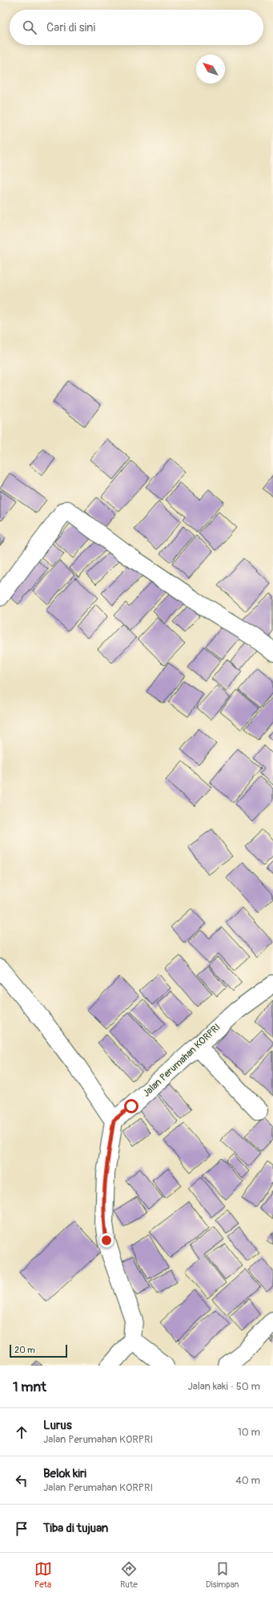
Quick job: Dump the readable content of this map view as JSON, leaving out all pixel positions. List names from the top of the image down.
{
  "streets": {
    "street": ["Jalan Perumahan KORPRI"]
  },
  "scale_bar": "20 m",
  "north": "top left",
  "page": {
    "search": "Cari di sini",
    "scale": "20 m",
    "heading": ["1 mnt", "Jalan kaki · 50 m"],
    "list": [
      ["Lurus", "Jalan Perumahan KORPRI", "10 m"],
      ["Belok kiri", "Jalan Perumahan KORPRI", "40 m"],
      "Tiba di tujuan"
    ],
    "nav": ["Peta", "Rute", "Disimpan"]
  }
}
